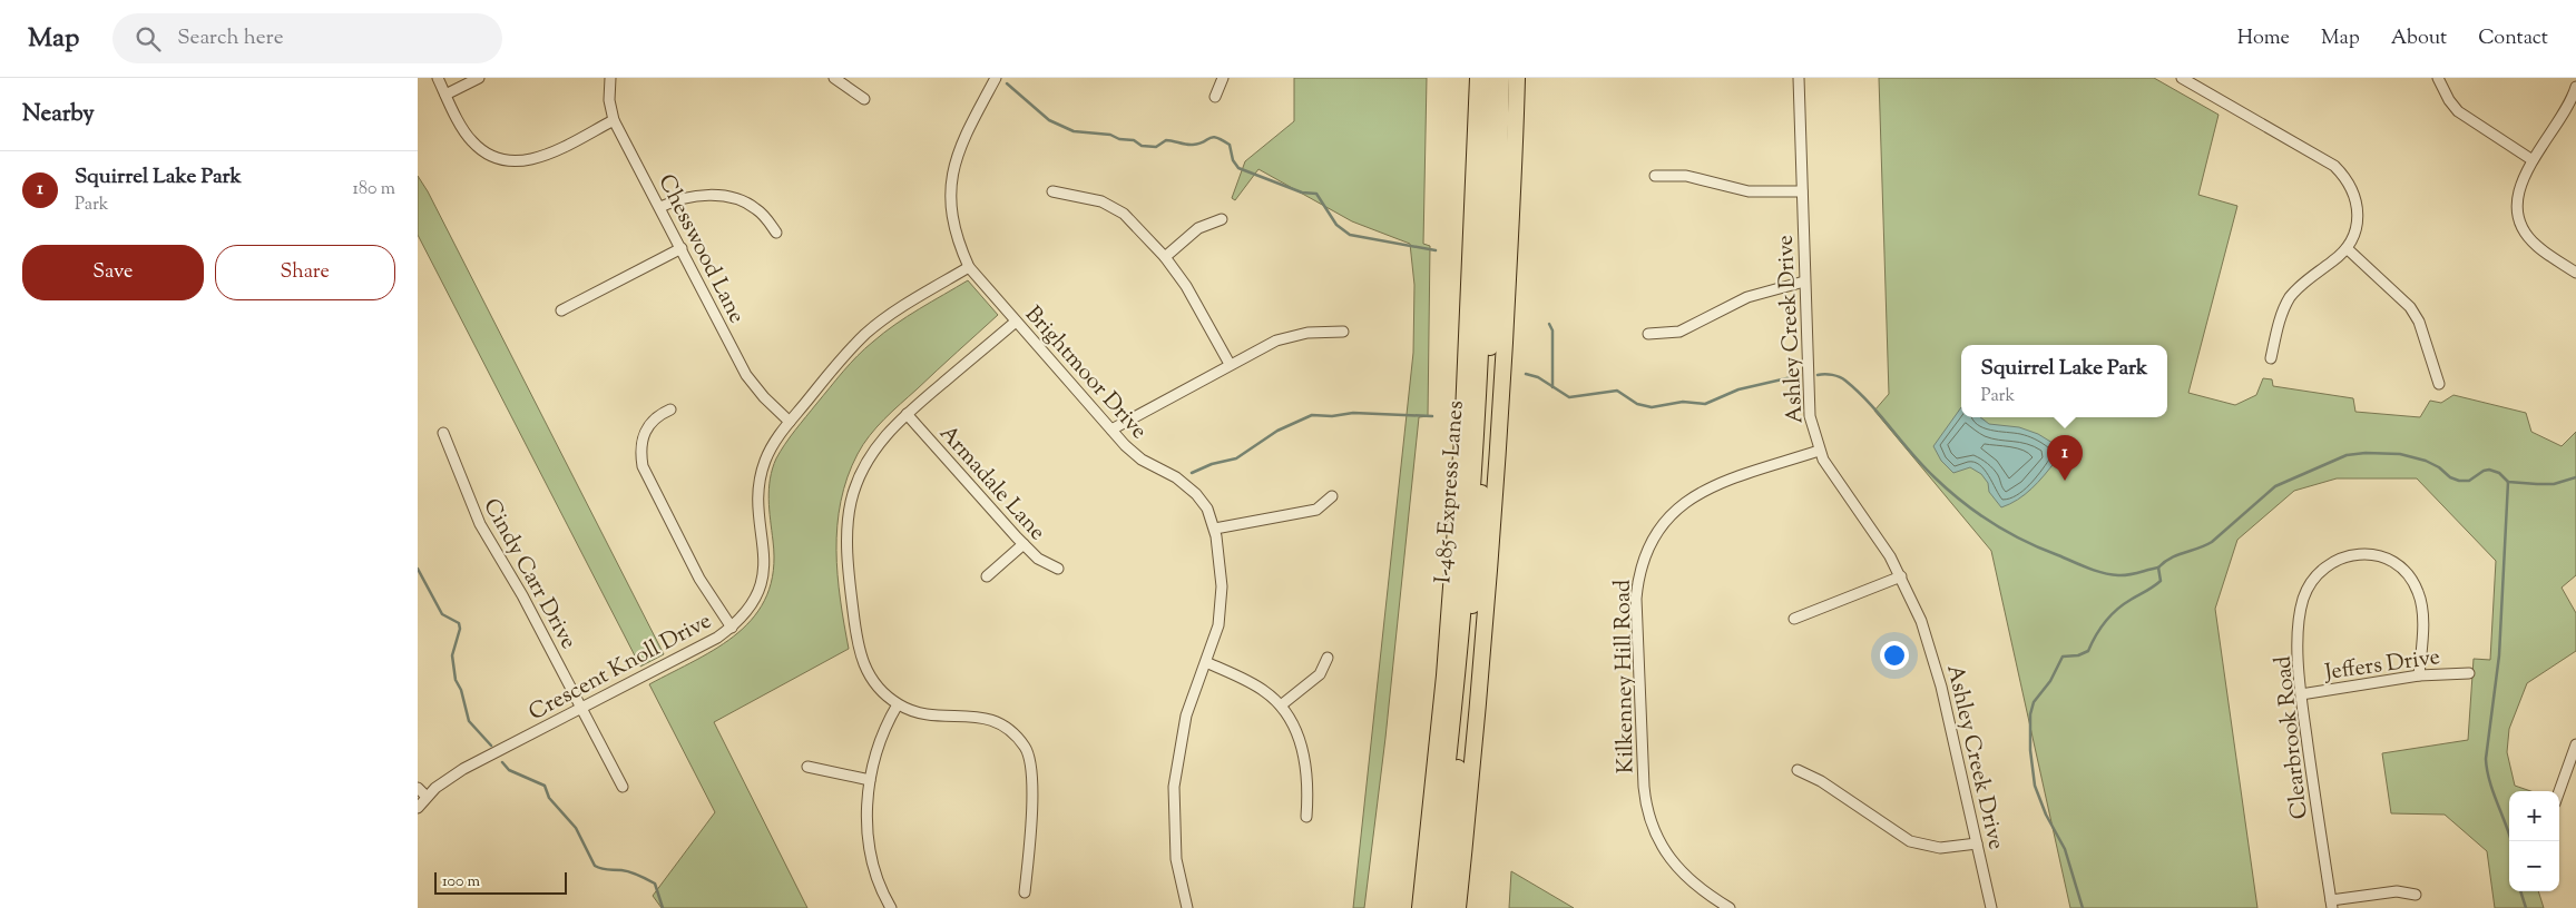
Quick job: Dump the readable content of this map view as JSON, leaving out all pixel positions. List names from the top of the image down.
{
  "streets": {
    "highway": ["I-485 Express Lanes"],
    "street": [
      "Chesswood Lane",
      "Ashley Creek Drive",
      "Brightmoor Drive",
      "Armadale Lane",
      "Cindy Carr Drive",
      "Jeffers Drive",
      "Crescent Knoll Drive",
      "Kilkenney Hill Road",
      "Clearbrook Road"
    ]
  },
  "crossings": [
    ["Chesswood Lane", "Crescent Knoll Drive"],
    ["Ashley Creek Drive", "Kilkenney Hill Road"],
    ["Brightmoor Drive", "Crescent Knoll Drive"],
    ["Cindy Carr Drive", "Crescent Knoll Drive"],
    ["Jeffers Drive", "Clearbrook Road"]
  ],
  "scale_bar": "100 m",
  "page": {
    "header": "Map",
    "search": "Search here",
    "nav": [
      "Home",
      "Map",
      "About",
      "Contact"
    ],
    "heading": "Nearby",
    "list": [
      {
        "mark": "1",
        "name": "Squirrel Lake Park",
        "note": "Park",
        "value": "180 m"
      }
    ],
    "buttons": ["Save", "Share"],
    "popup": ["Squirrel Lake Park", "Park"],
    "pins": "1",
    "map_buttons": ["+", "−"],
    "scale": "100 m"
  }
}
